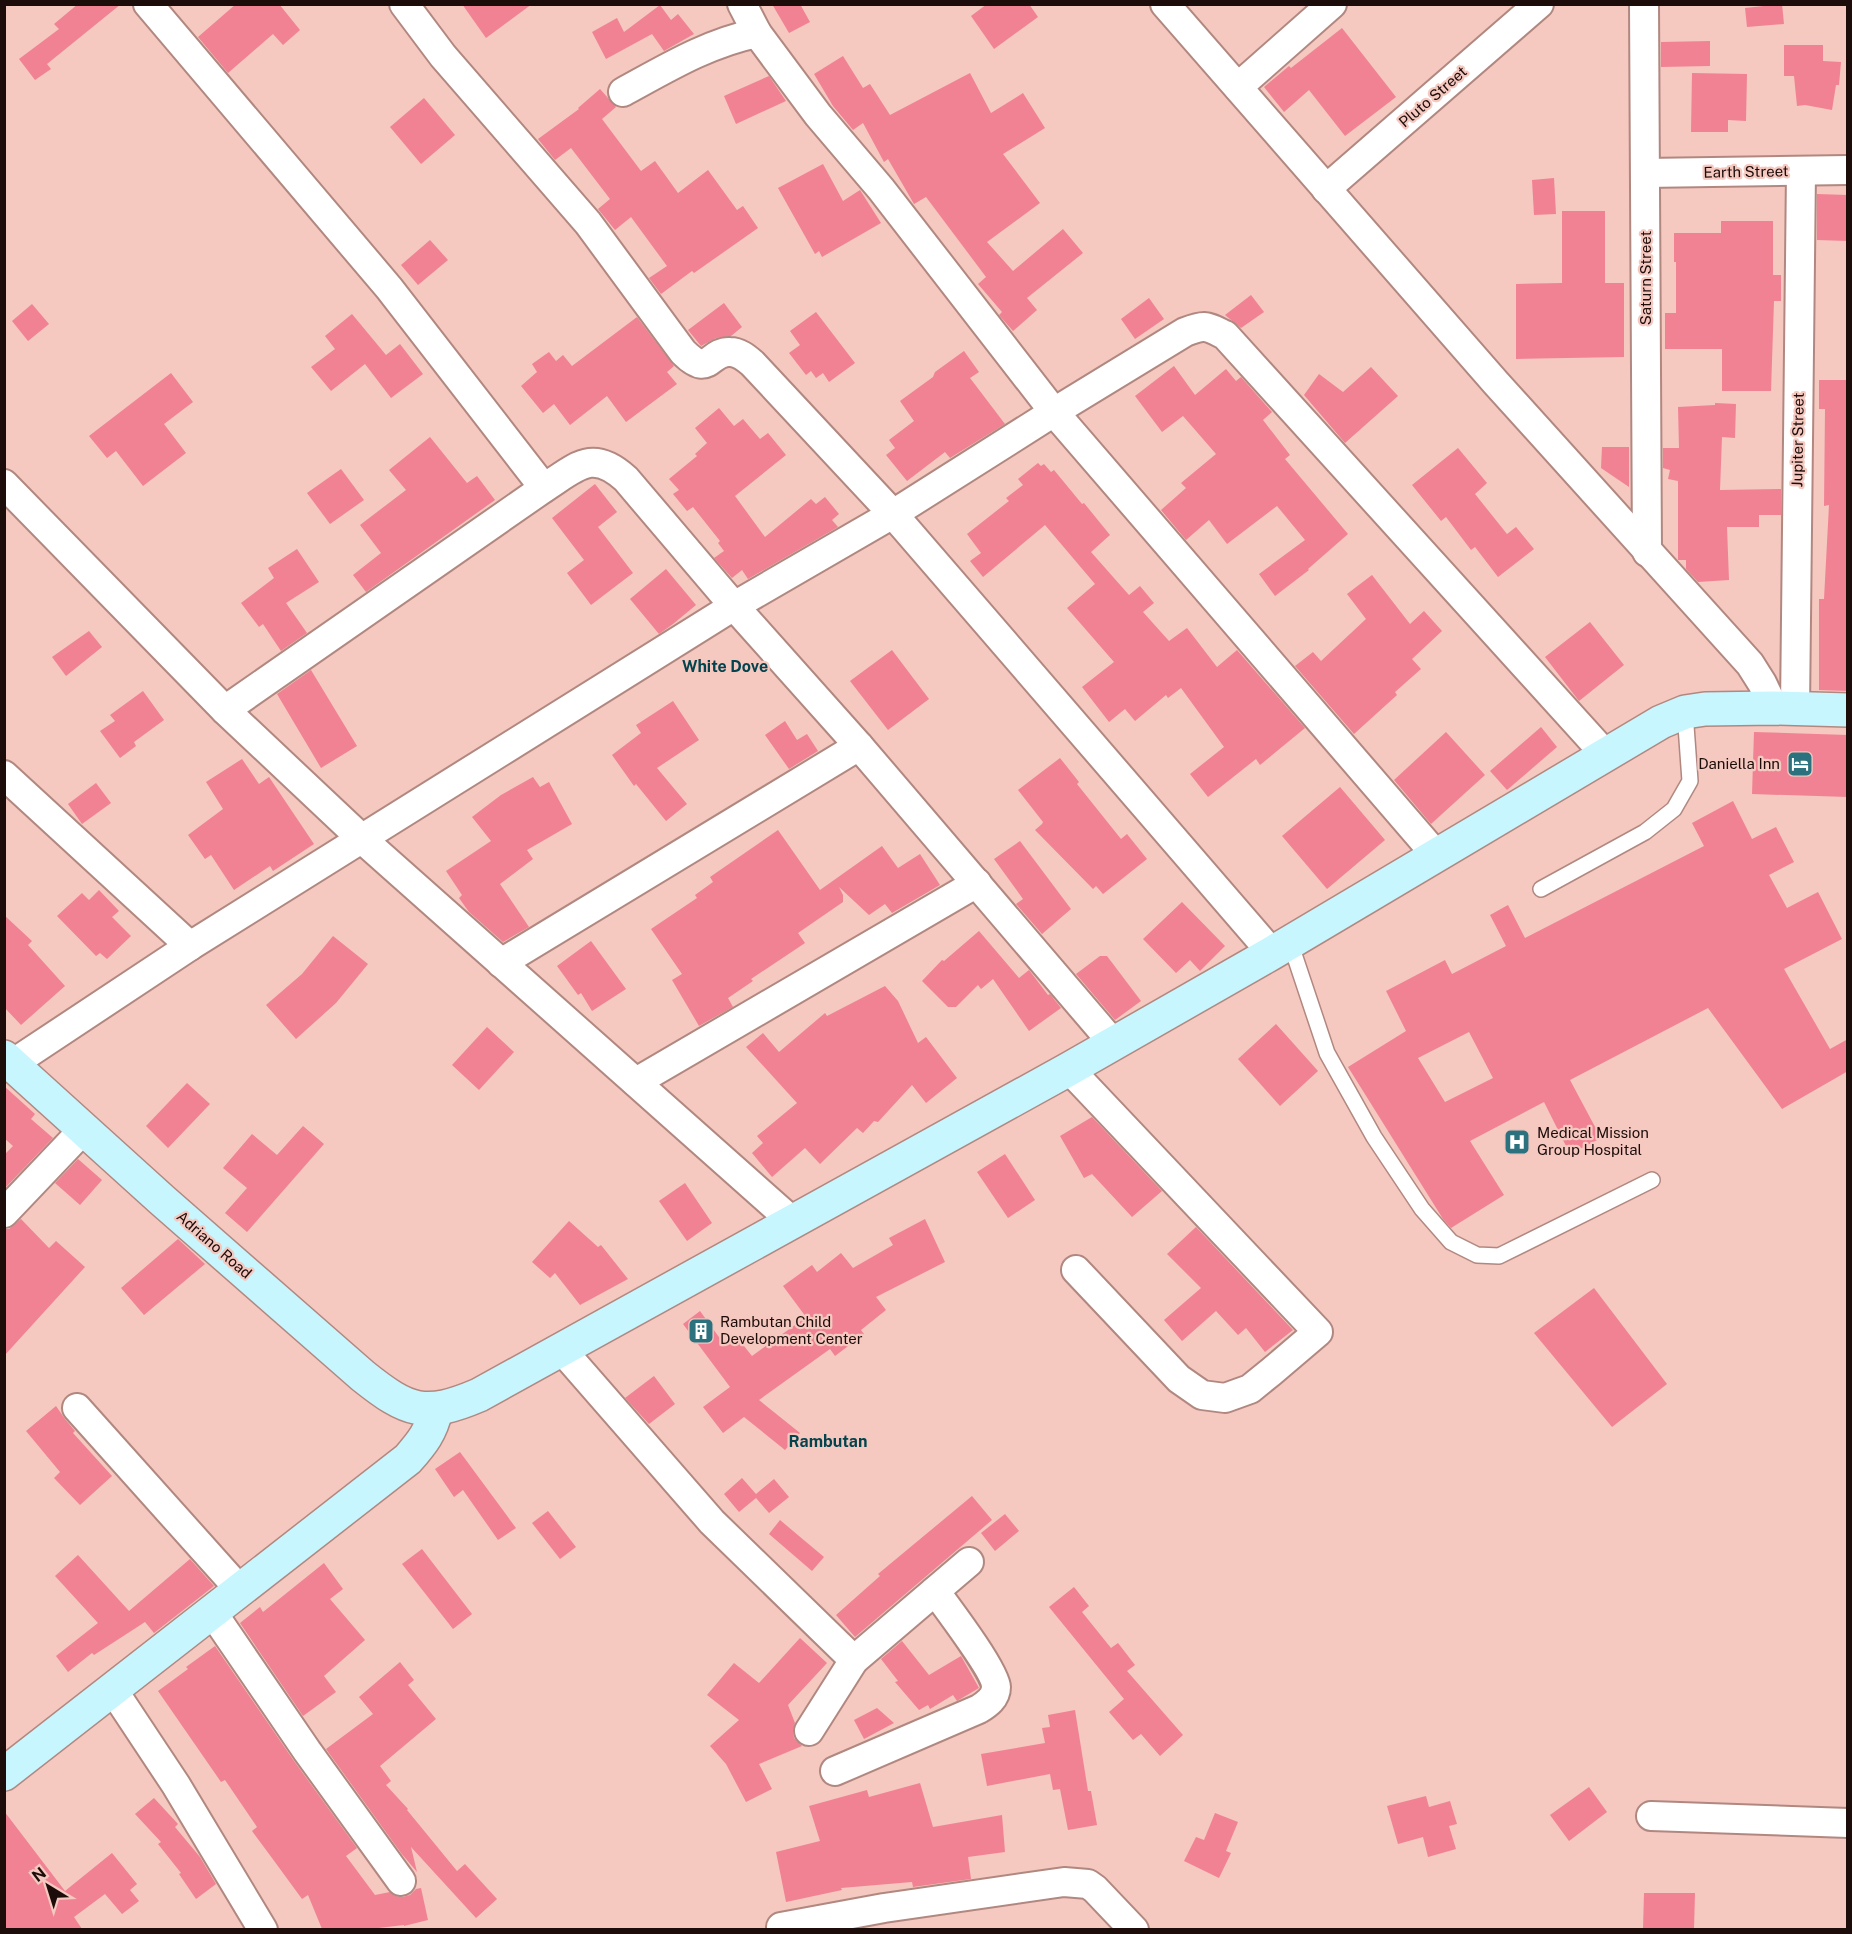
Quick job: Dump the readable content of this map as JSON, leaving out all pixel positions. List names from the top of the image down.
{
  "streets": {
    "street": [
      "Pluto Street",
      "Earth Street",
      "Saturn Street",
      "Jupiter Street",
      "Adriano Road"
    ]
  },
  "crossings": [
    ["Earth Street", "Saturn Street"],
    ["Earth Street", "Jupiter Street"]
  ],
  "districts": ["White Dove", "Rambutan"],
  "places": {
    "hotel": ["Daniella Inn"],
    "hospital": ["Medical Mission Group Hospital"],
    "building": ["Rambutan Child Development Center"]
  },
  "north": "top left"
}
